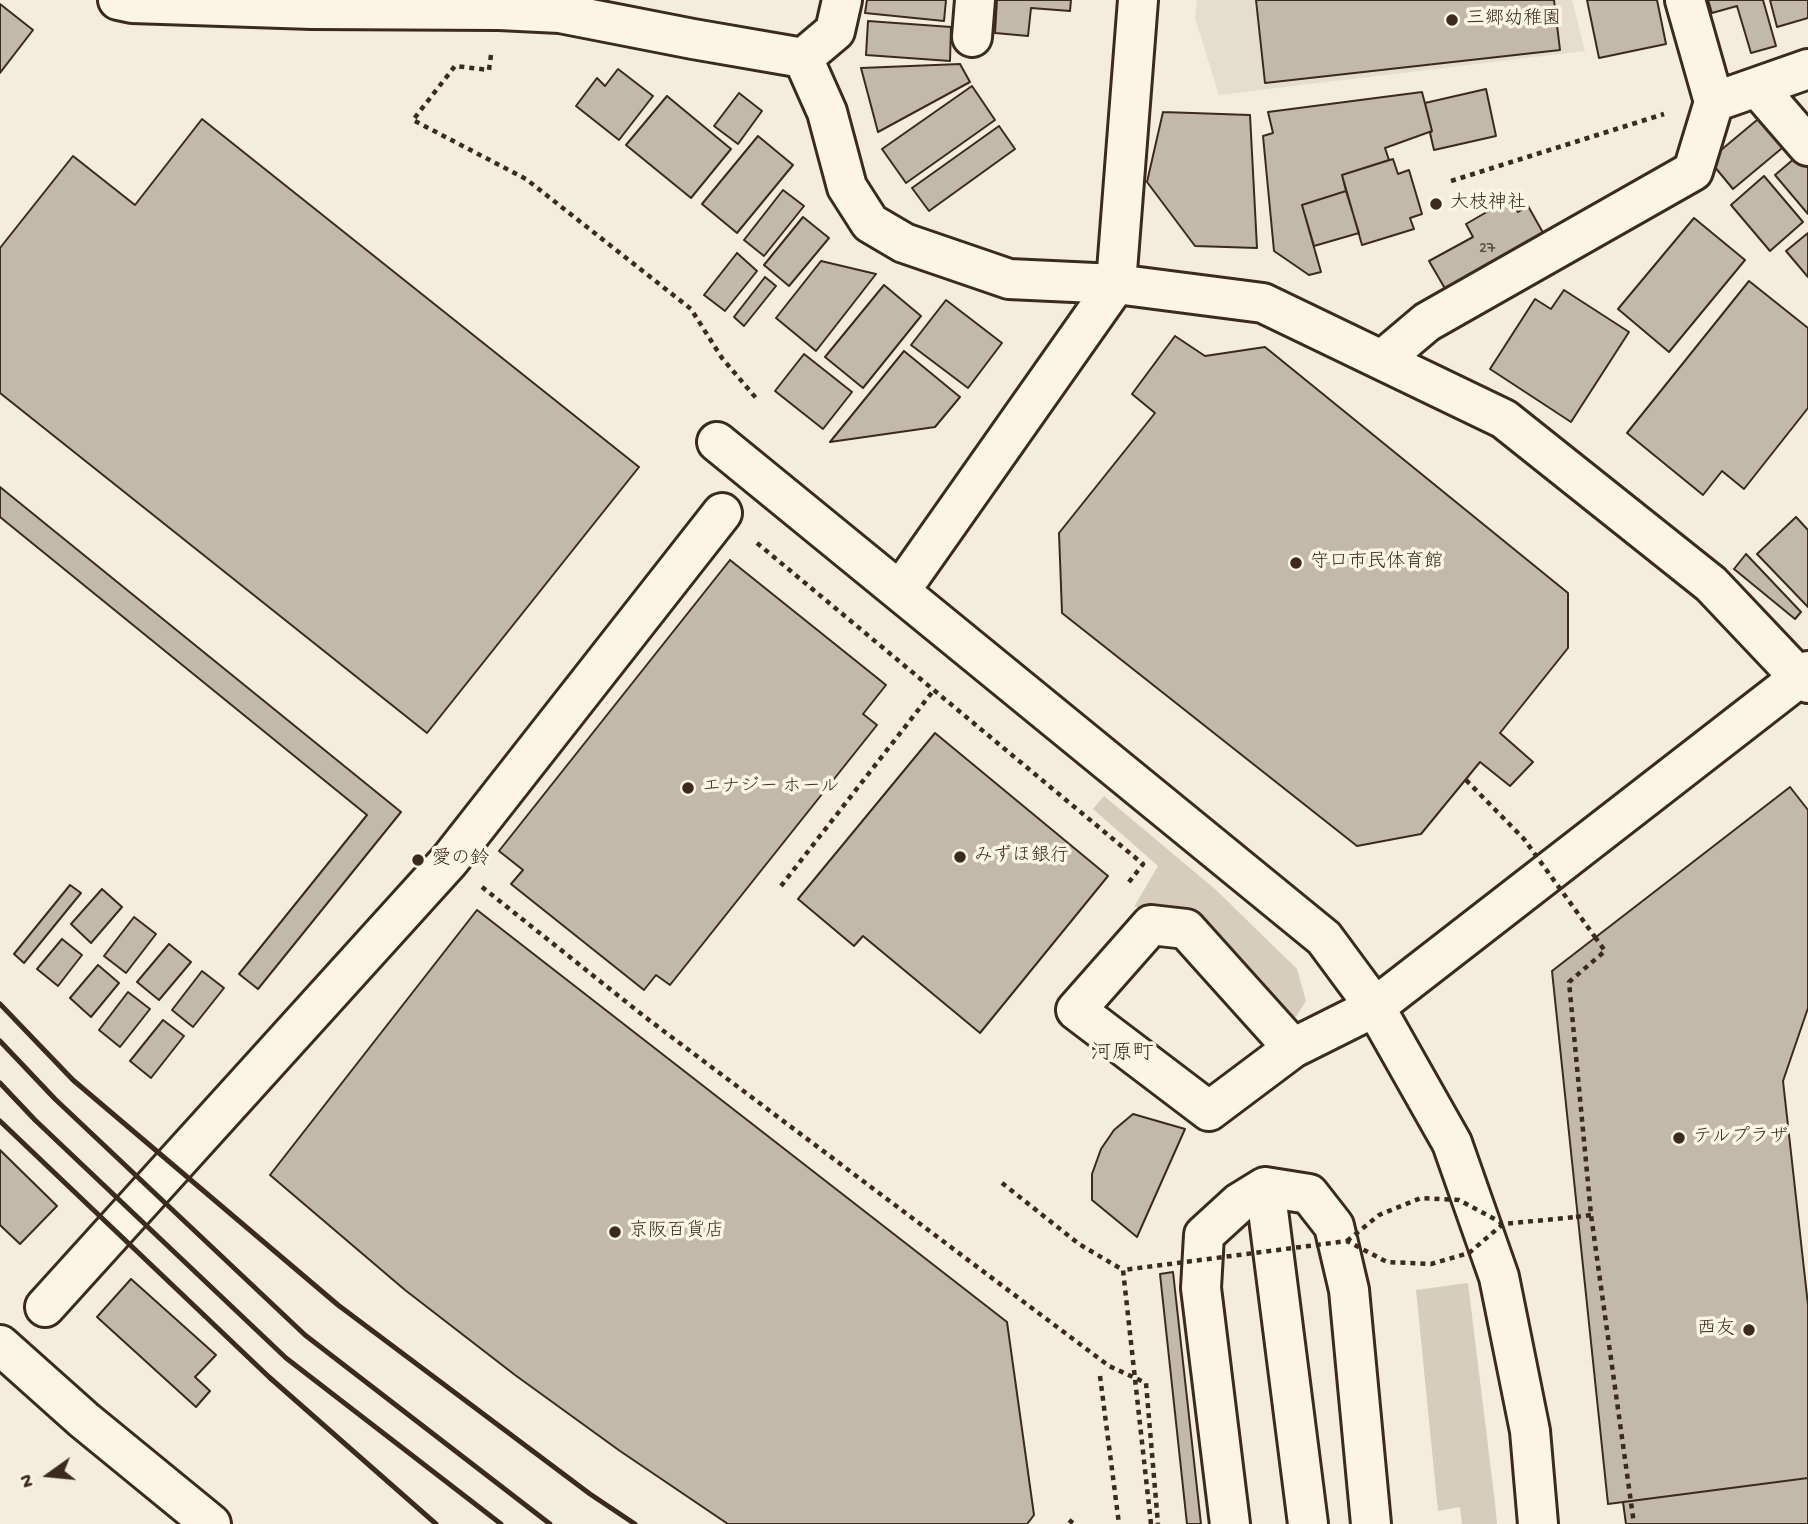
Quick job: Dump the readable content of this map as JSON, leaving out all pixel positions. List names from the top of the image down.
{
  "districts": ["河原町"],
  "places": [
    "三郷幼稚園",
    "大枝神社",
    "守口市民体育館",
    "エナジー ホール",
    "みずほ銀行",
    "愛の鈴",
    "テルプラザ",
    "京阪百貨店",
    "西友"
  ],
  "house_numbers": ["27"],
  "north": "left"
}
